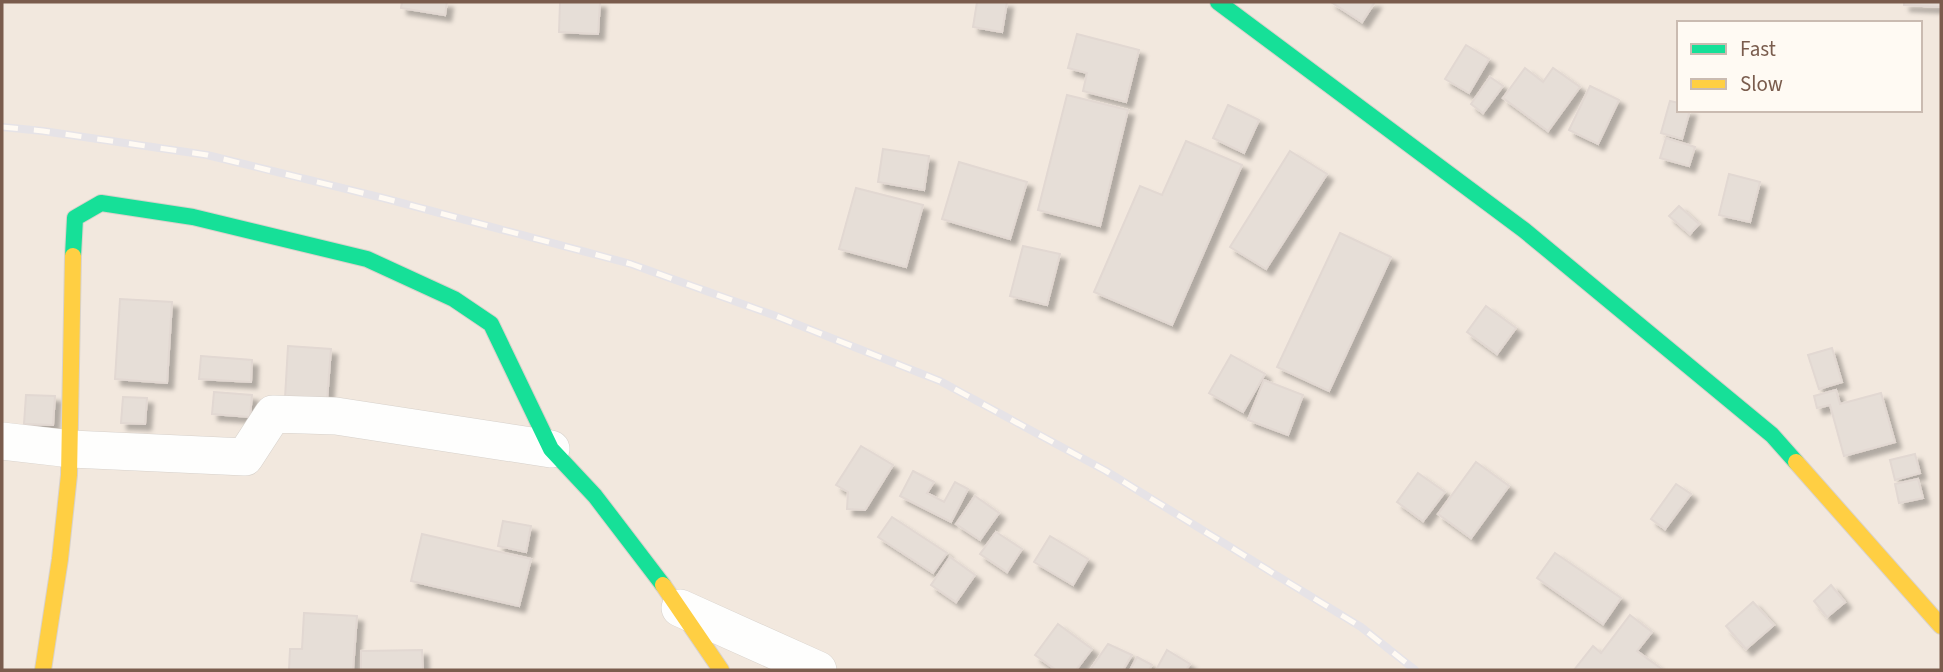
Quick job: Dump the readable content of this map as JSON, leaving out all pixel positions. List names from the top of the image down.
{
  "legend": ["Fast", "Slow"]
}
